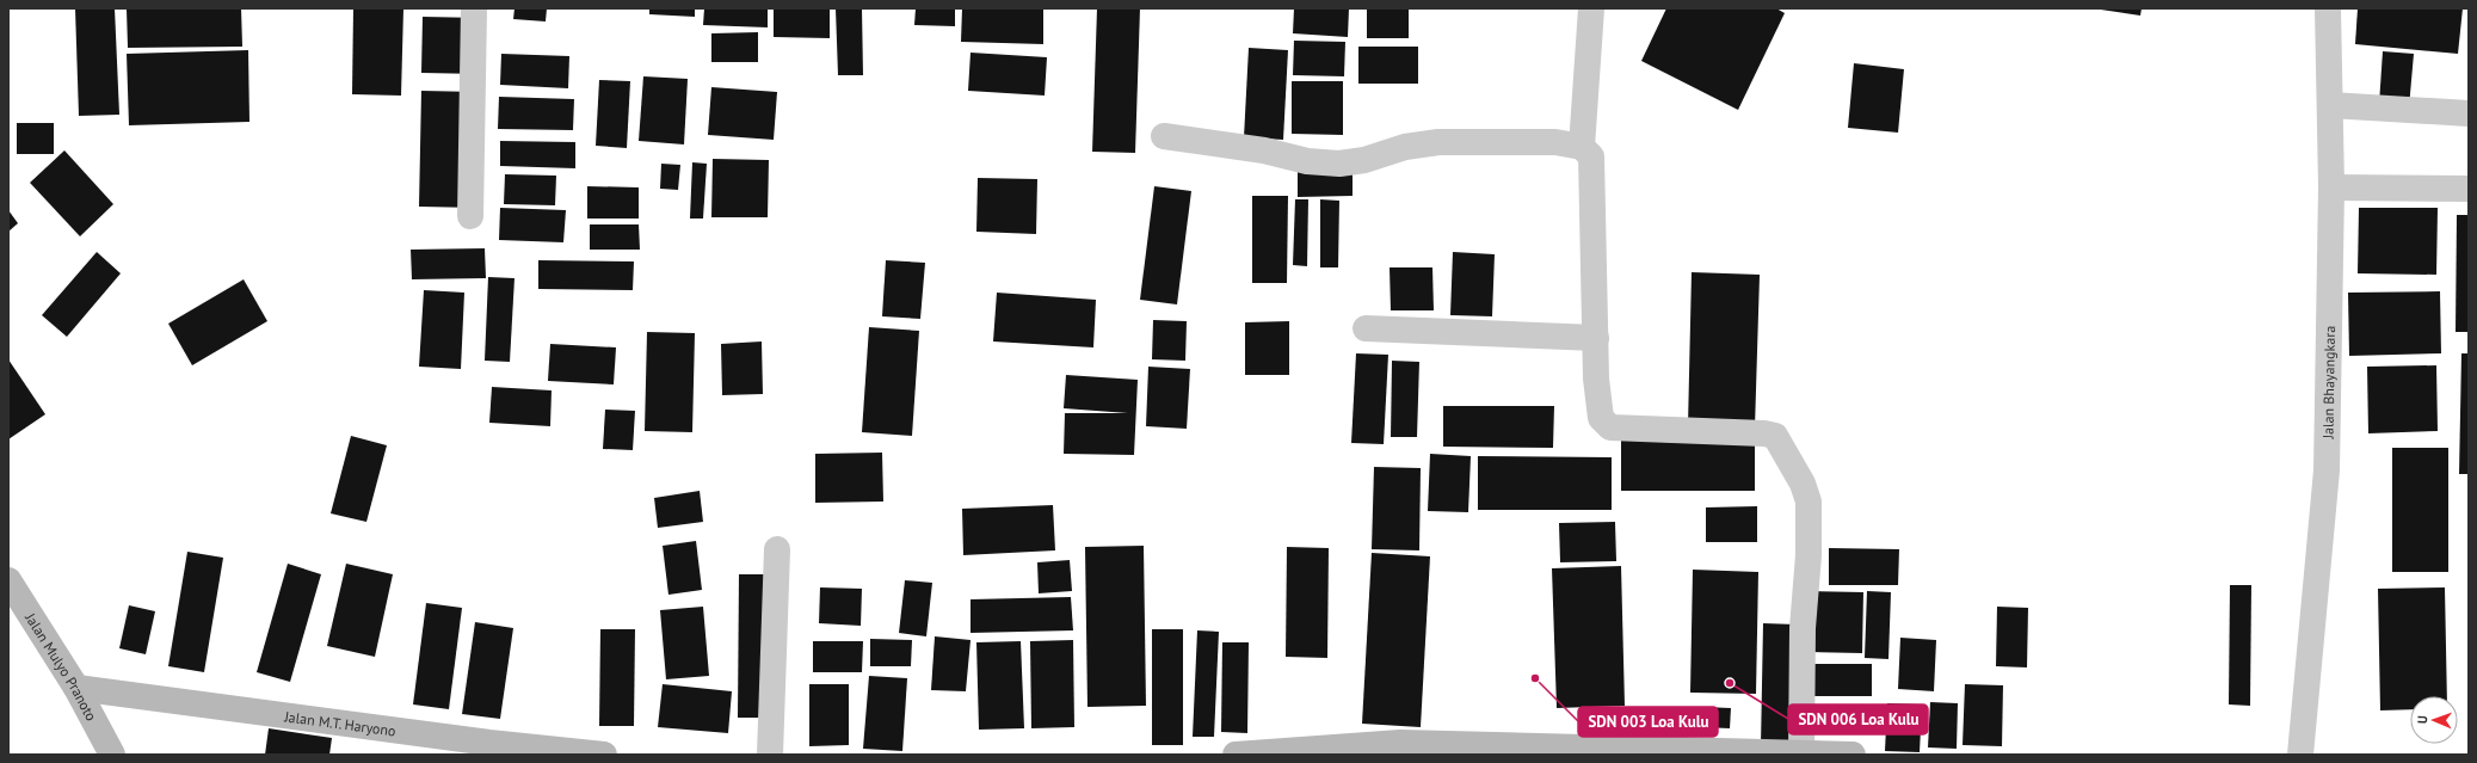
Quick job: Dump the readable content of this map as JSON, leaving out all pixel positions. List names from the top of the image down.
{
  "streets": {
    "street": ["Jalan Bhayangkara", "Jalan Mulyo Pranoto", "Jalan M.T. Haryono"]
  },
  "crossings": [
    ["Jalan Mulyo Pranoto", "Jalan M.T. Haryono"]
  ],
  "places": ["SDN 003 Loa Kulu", "SDN 006 Loa Kulu"],
  "north": "left"
}
